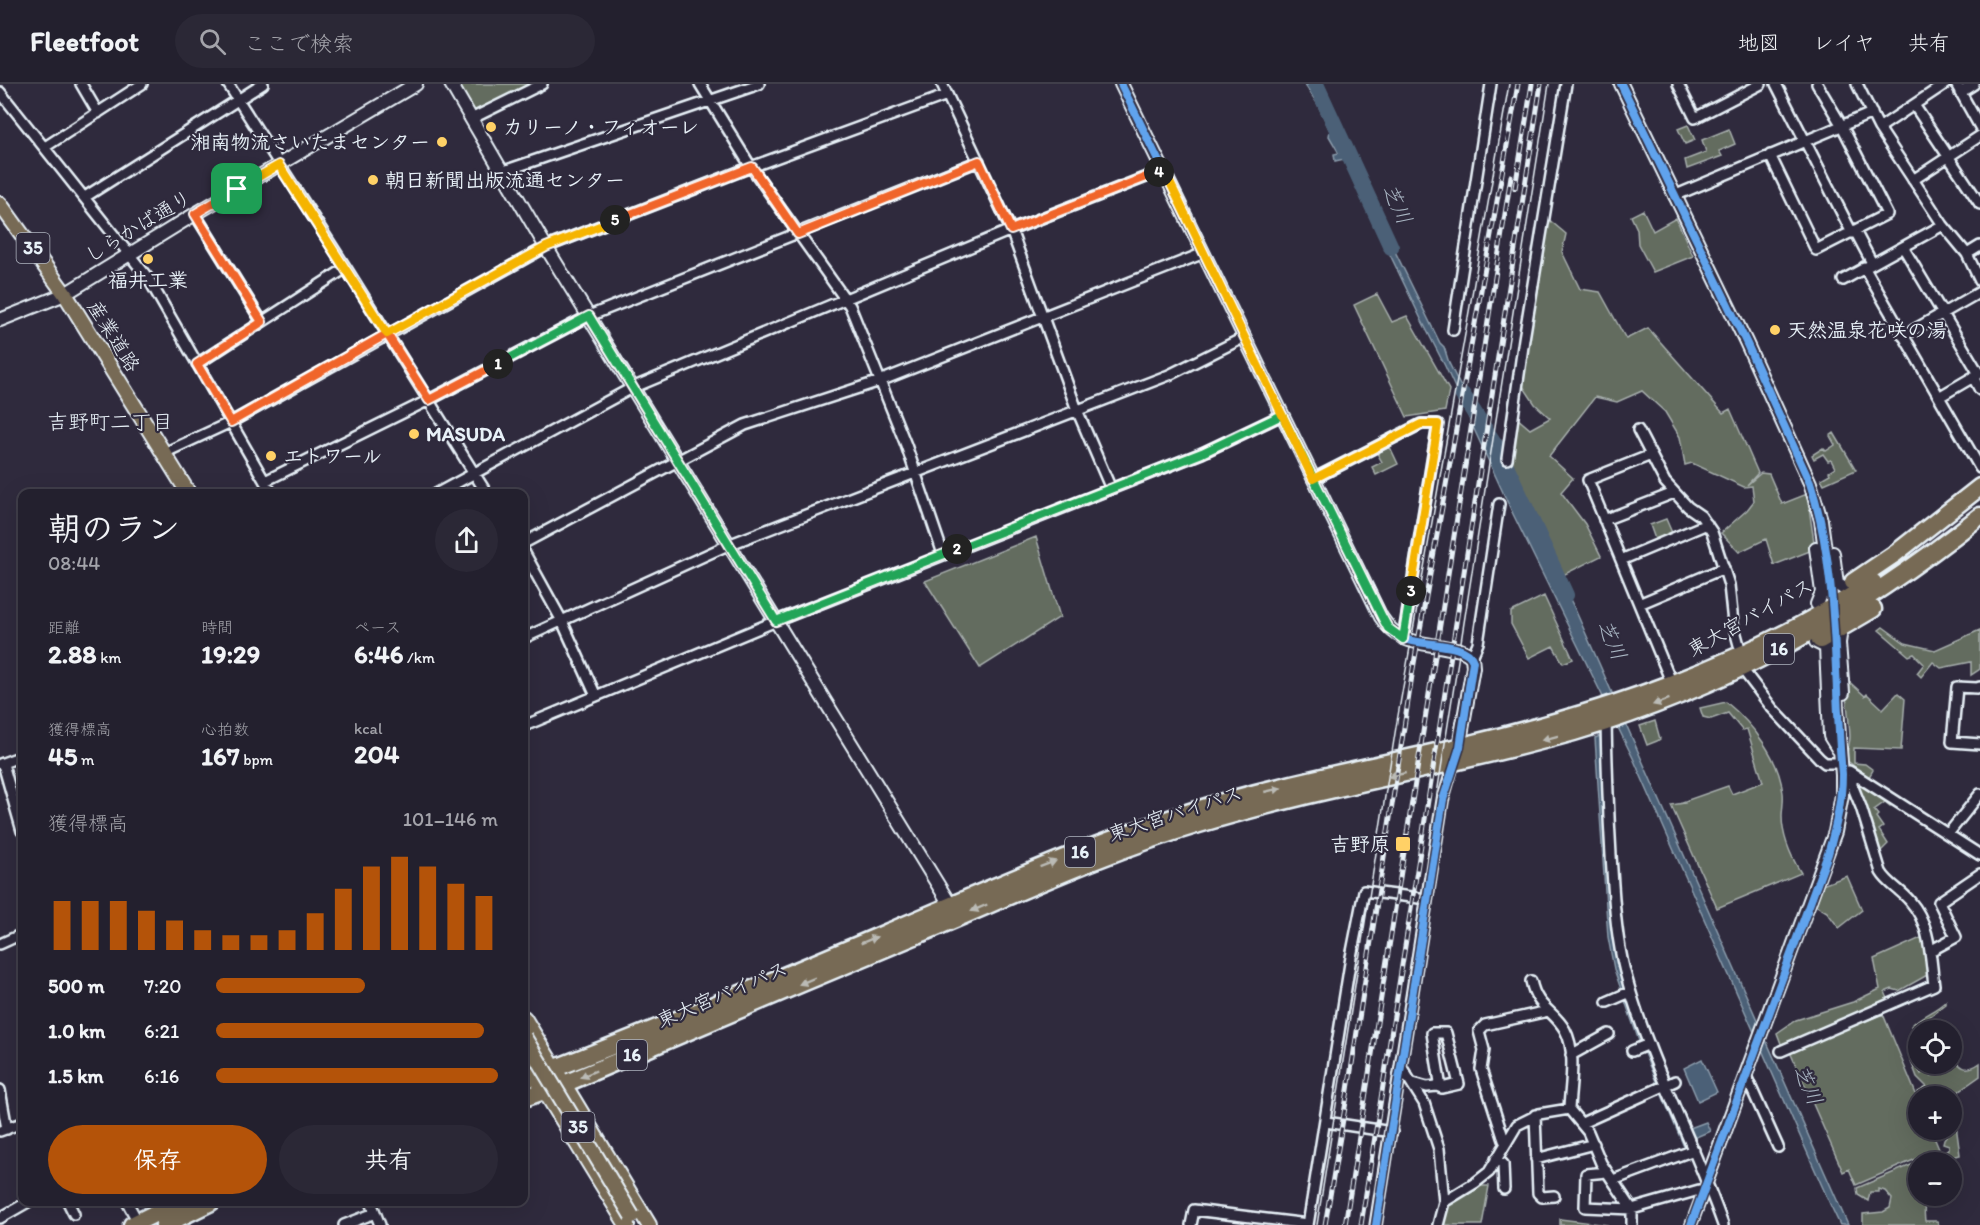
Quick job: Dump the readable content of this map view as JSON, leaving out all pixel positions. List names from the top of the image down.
{
  "streets": {
    "highway": ["東大宮バイパス", "16"],
    "main road": ["35", "産業道路"],
    "street": ["しらかば通り"]
  },
  "crossings": [
    ["しらかば通り", "産業道路"],
    ["35", "東大宮バイパス"]
  ],
  "districts": ["吉野町二丁目"],
  "water": ["芝川"],
  "places": {
    "other": [
      "カリーノ・フィオーレ",
      "湘南物流さいたまセンター",
      "朝日新聞出版流通センター",
      "福井工業",
      "天然温泉花咲の湯",
      "MASUDA",
      "エトワール"
    ],
    "transit": ["吉野原"]
  },
  "page": {
    "header": "Fleetfoot",
    "search": "ここで検索",
    "nav": ["地図", "レイヤ", "共有"],
    "pins": [
      "4",
      "5",
      "1",
      "2",
      "3"
    ],
    "heading": ["朝のラン", "08:44"],
    "stats": [
      ["距離", "2.88 km"],
      ["時間", "19:29"],
      ["ペース", "6:46 /km"],
      ["獲得標高", "45 m"],
      ["心拍数", "167 bpm"],
      ["kcal", "204"]
    ],
    "chart": ["獲得標高", "101–146 m"],
    "list": [
      {
        "name": "500 m",
        "note": "7:20"
      },
      {
        "name": "1.0 km",
        "note": "6:21"
      },
      {
        "name": "1.5 km",
        "note": "6:16"
      }
    ],
    "map_buttons": ["+", "−"],
    "buttons": ["保存", "共有"]
  }
}
